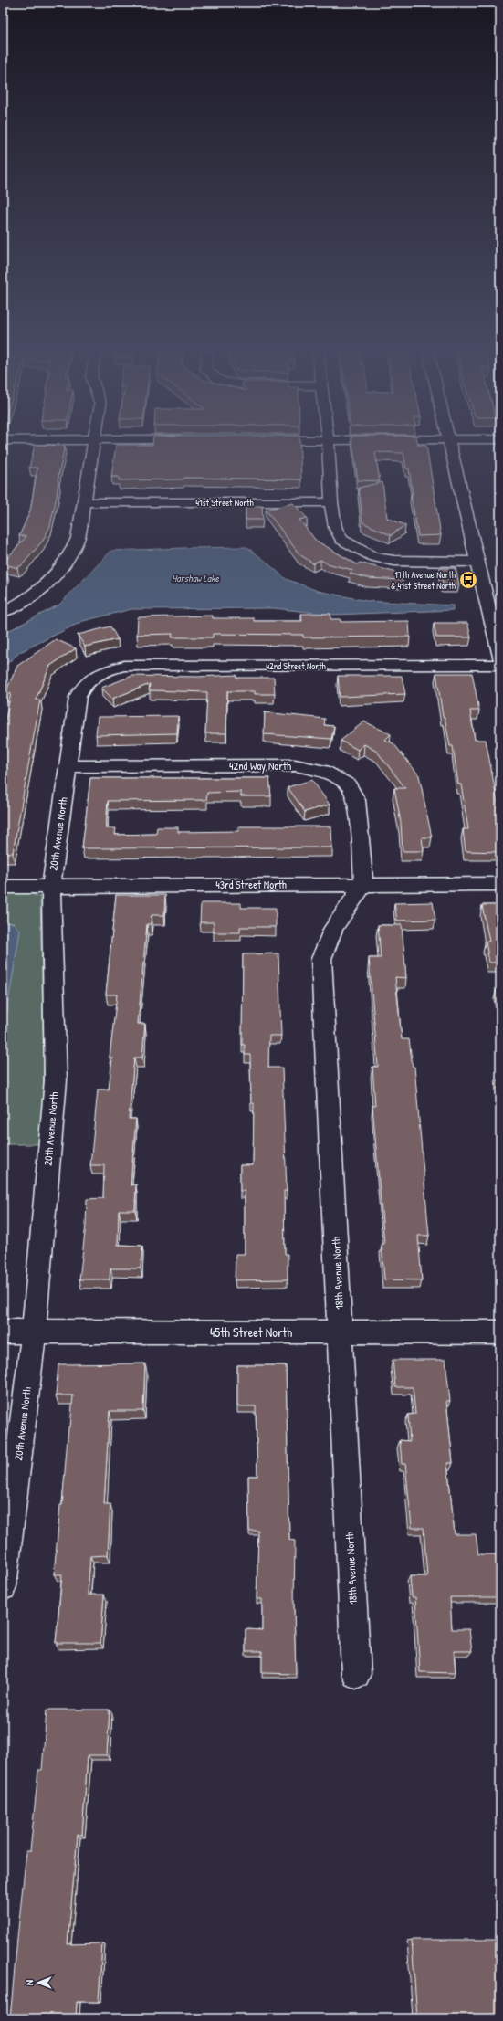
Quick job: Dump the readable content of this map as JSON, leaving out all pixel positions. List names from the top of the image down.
{
  "streets": {
    "street": [
      "41st Street North",
      "42nd Street North",
      "42nd Way North",
      "20th Avenue North",
      "43rd Street North",
      "18th Avenue North",
      "45th Street North"
    ]
  },
  "crossings": [
    ["42nd Street North", "20th Avenue North"],
    ["42nd Way North", "20th Avenue North"],
    ["42nd Way North", "43rd Street North"],
    ["42nd Way North", "18th Avenue North"],
    ["20th Avenue North", "43rd Street North"],
    ["20th Avenue North", "45th Street North"],
    ["43rd Street North", "18th Avenue North"],
    ["18th Avenue North", "45th Street North"]
  ],
  "water": ["Harshaw Lake"],
  "places": {
    "bus stop": ["17th Avenue North & 41st Street North"]
  },
  "north": "left"
}
